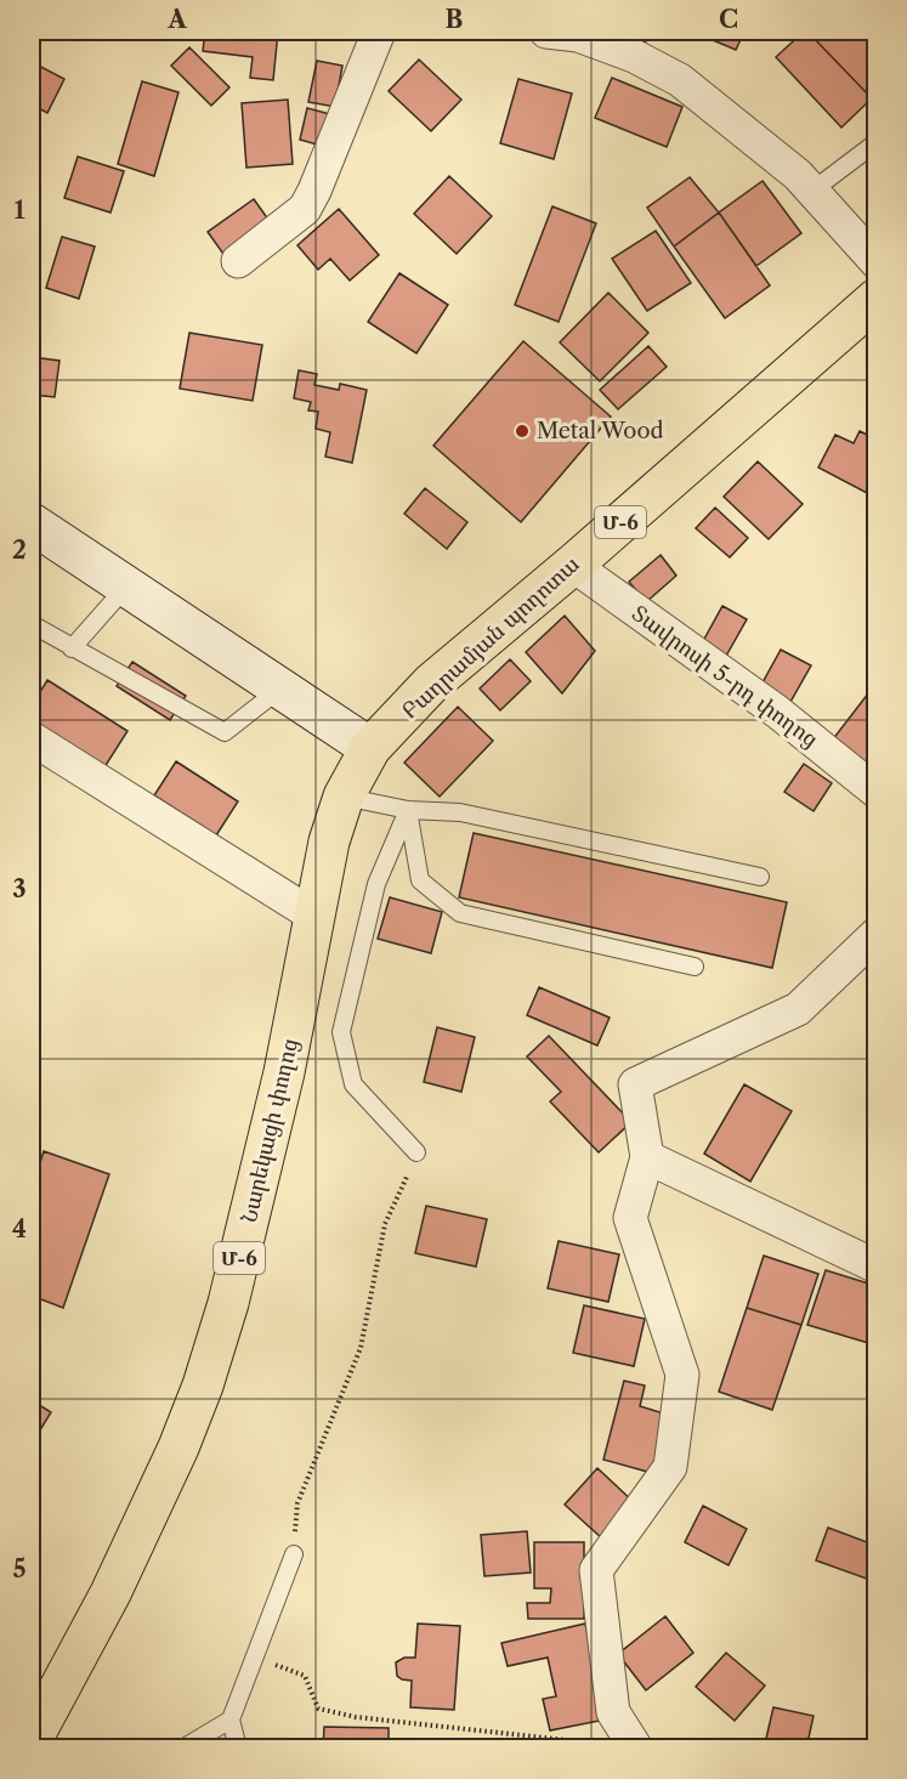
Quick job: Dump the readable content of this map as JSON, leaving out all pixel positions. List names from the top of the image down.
{
  "streets": {
    "highway": ["Մ-6", "Բաղրամյան պողոտա", "Նարեկացի փողոց"],
    "street": ["Տավրոսի 5-րդ փողոց"]
  },
  "crossings": [
    ["Բաղրամյան պողոտա", "Տավրոսի 5-րդ փողոց"],
    ["Բաղրամյան պողոտա", "Նարեկացի փողոց"]
  ],
  "places": ["Metal Wood"],
  "grid": {
    "columns": ["A", "B", "C"],
    "rows": [
      "1",
      "2",
      "3",
      "4",
      "5"
    ]
  }
}
